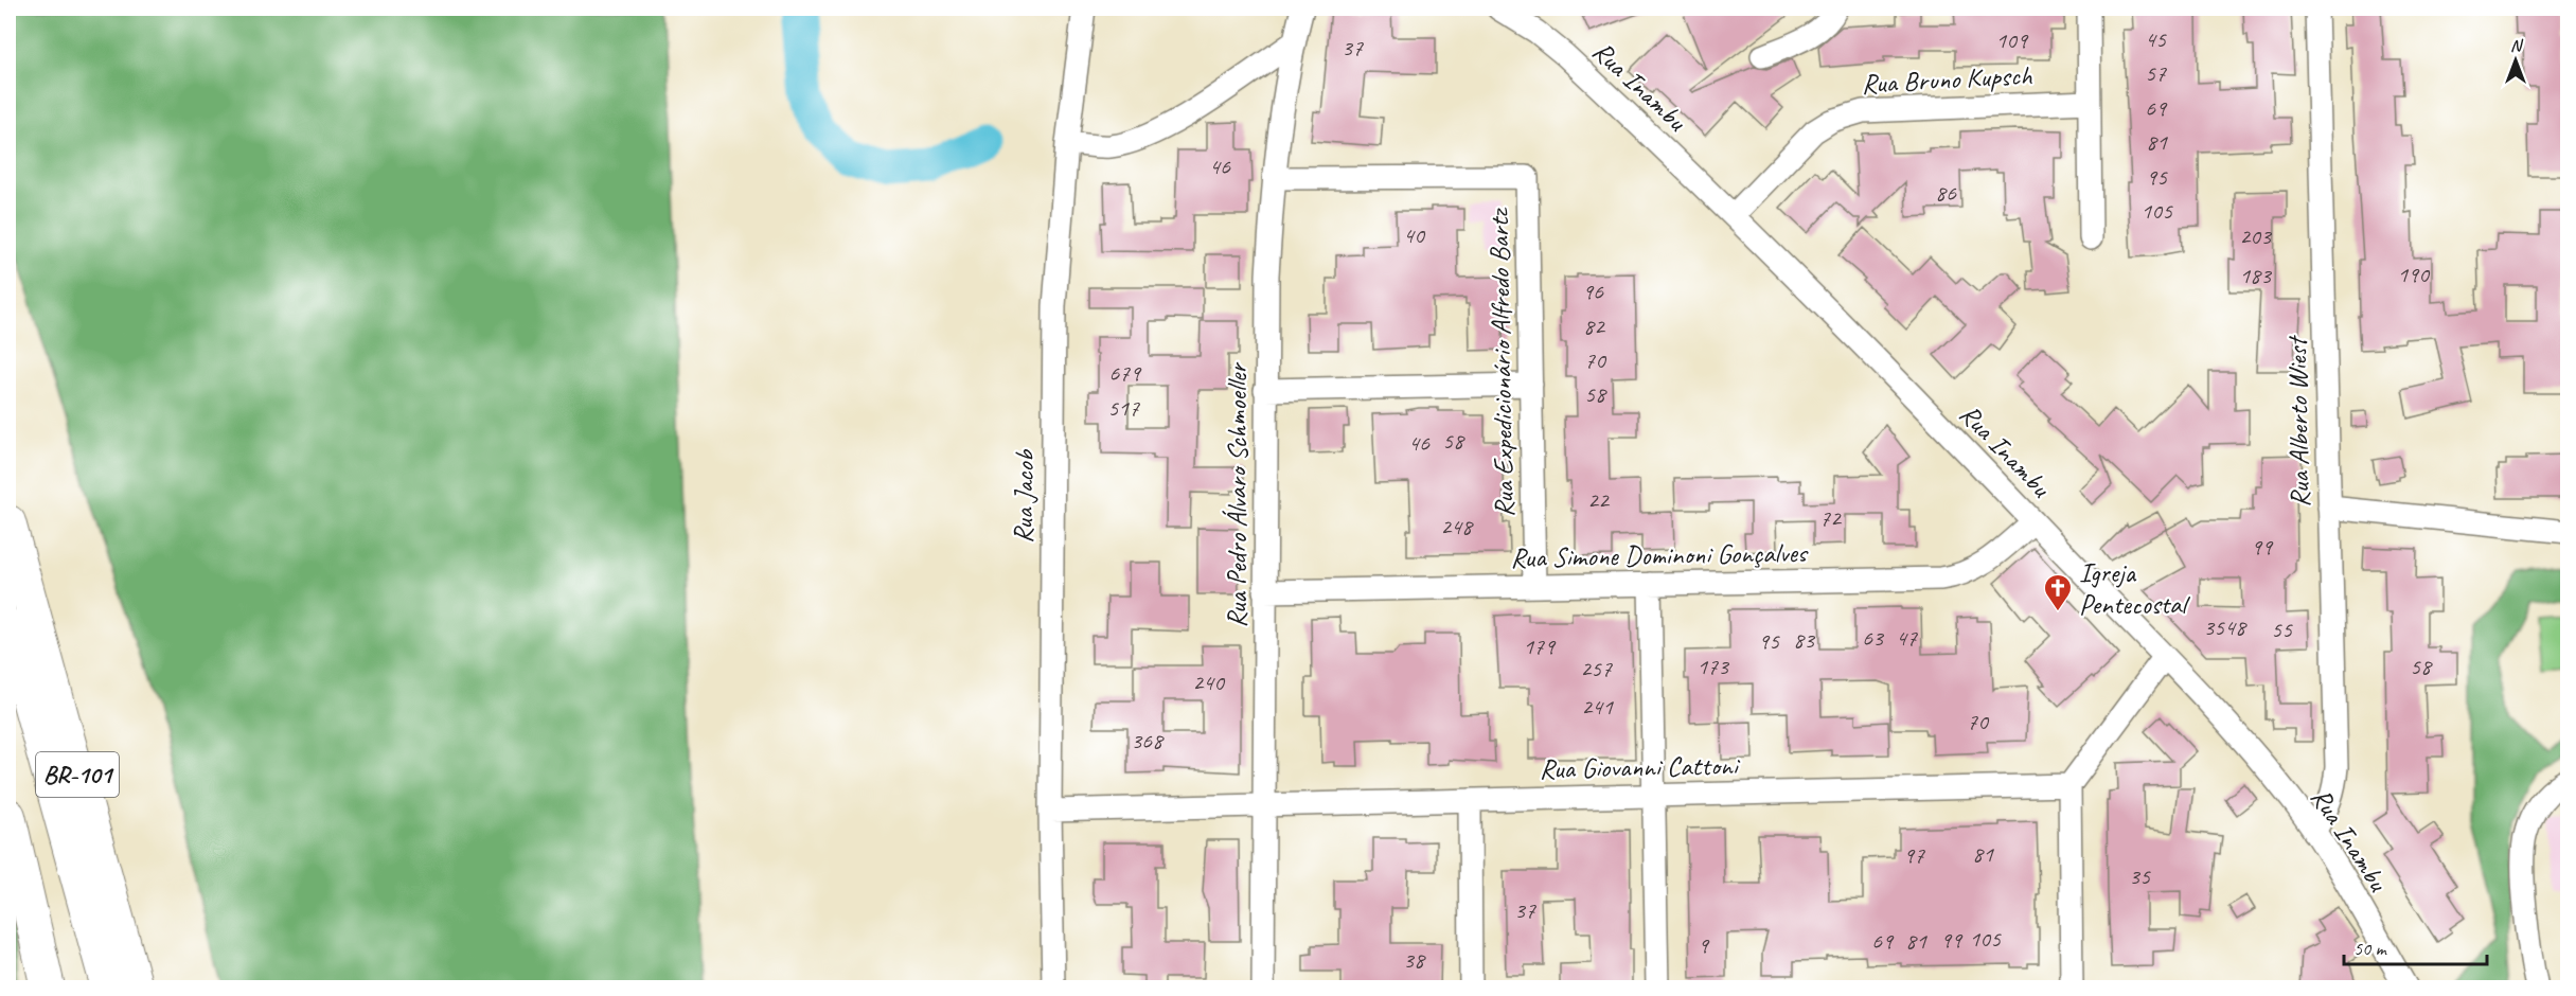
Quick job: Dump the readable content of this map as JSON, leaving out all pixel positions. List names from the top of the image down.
{
  "streets": {
    "highway": ["BR-101"],
    "street": [
      "Rua Bruno Kupsch",
      "Rua Inambu",
      "Rua Expedicionário Alfredo Bartz",
      "Rua Alberto Wiest",
      "Rua Pedro Álvaro Schmoeller",
      "Rua Jacob",
      "Rua Simone Dominoni Gonçalves",
      "Rua Giovanni Cattoni"
    ]
  },
  "crossings": [
    ["Rua Bruno Kupsch", "Rua Inambu"],
    ["Rua Inambu", "Rua Alberto Wiest"],
    ["Rua Inambu", "Rua Simone Dominoni Gonçalves"],
    ["Rua Expedicionário Alfredo Bartz", "Rua Pedro Álvaro Schmoeller"],
    ["Rua Expedicionário Alfredo Bartz", "Rua Simone Dominoni Gonçalves"],
    ["Rua Pedro Álvaro Schmoeller", "Rua Simone Dominoni Gonçalves"],
    ["Rua Pedro Álvaro Schmoeller", "Rua Giovanni Cattoni"],
    ["Rua Jacob", "Rua Giovanni Cattoni"]
  ],
  "places": {
    "church": ["Igreja Pentecostal"]
  },
  "house_numbers": [
    "45",
    "109",
    "37",
    "57",
    "69",
    "81",
    "46",
    "95",
    "86",
    "105",
    "40",
    "203",
    "190",
    "183",
    "96",
    "82",
    "70",
    "679",
    "58",
    "517",
    "58",
    "46",
    "22",
    "72",
    "248",
    "99",
    "3548",
    "55",
    "63",
    "47",
    "83",
    "95",
    "179",
    "173",
    "58",
    "257",
    "240",
    "241",
    "70",
    "368",
    "81",
    "97",
    "35",
    "37",
    "105",
    "99",
    "69",
    "81",
    "9",
    "38"
  ],
  "scale_bar": "50 m",
  "north": "top"
}
